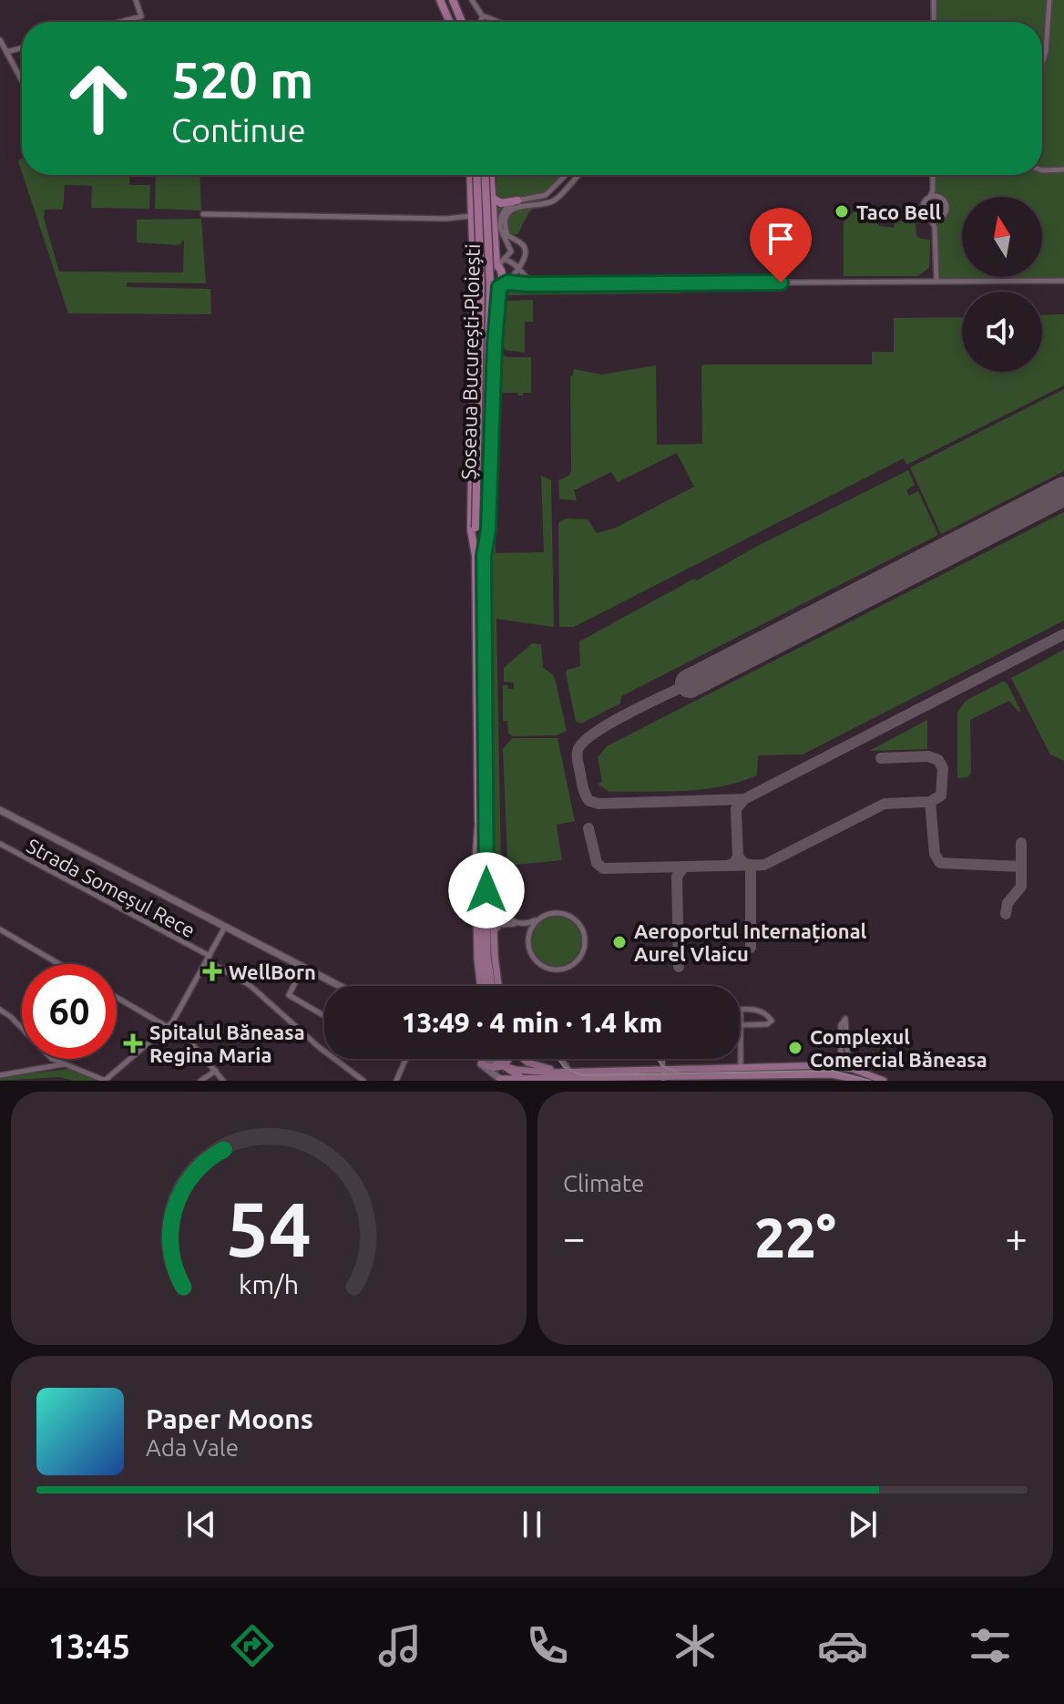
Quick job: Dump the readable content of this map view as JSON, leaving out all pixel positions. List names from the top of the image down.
{
  "streets": {
    "highway": ["Șoseaua București-Ploiești"],
    "street": ["Strada Someșul Rece"]
  },
  "places": {
    "other": ["Taco Bell", "Aeroportul Internațional Aurel Vlaicu", "Complexul Comercial Băneasa"],
    "health": ["WellBorn", "Spitalul Băneasa Regina Maria"]
  },
  "north": "top",
  "page": {
    "turn": ["520 m", "Continue"],
    "limit": "60",
    "trip": "13:49 · 4 min · 1.4 km",
    "tile": "Climate",
    "heat": ["−", "22°", "+"],
    "song": ["Paper Moons", "Ada Vale"],
    "tabs": "13:45",
    "gauge": ["54", "km/h"]
  }
}
